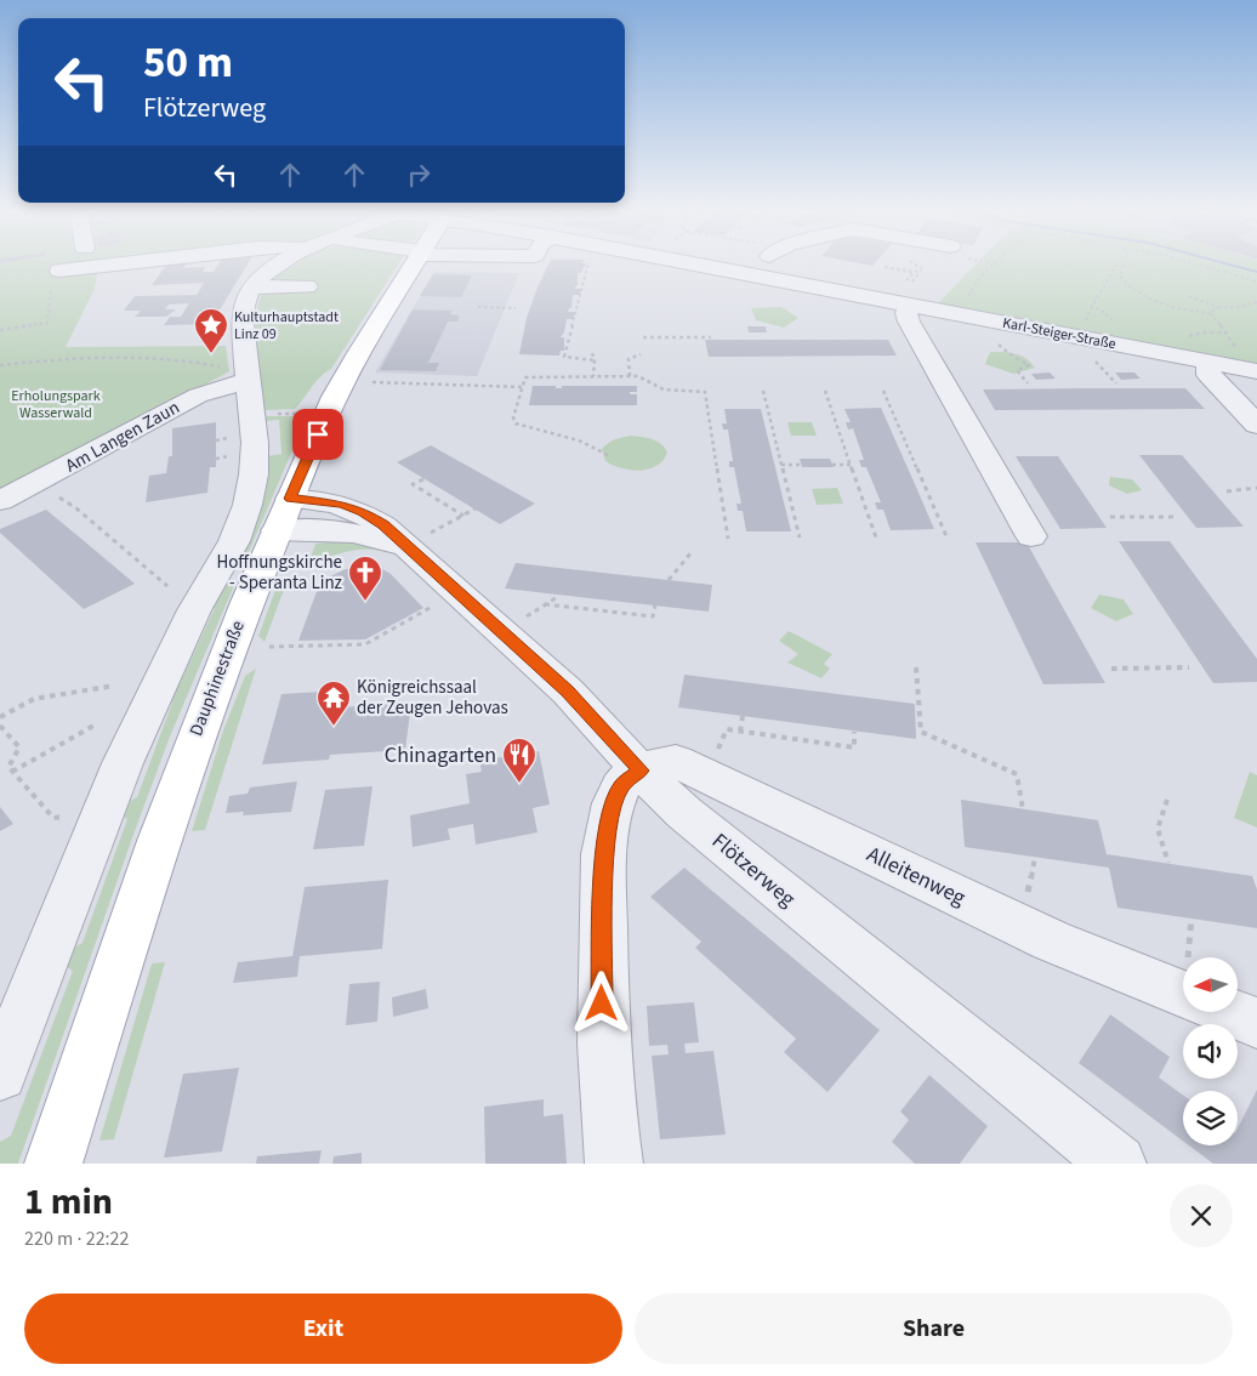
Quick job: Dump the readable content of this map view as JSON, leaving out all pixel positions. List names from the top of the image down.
{
  "streets": {
    "main road": ["Dauphinestraße"],
    "street": [
      "Karl-Steiger-Straße",
      "Am Langen Zaun",
      "Flötzerweg",
      "Alleitenweg"
    ]
  },
  "crossings": [
    ["Dauphinestraße", "Flötzerweg"],
    ["Flötzerweg", "Alleitenweg"]
  ],
  "parks": ["Erholungspark Wasserwald"],
  "places": {
    "place": ["Kulturhauptstadt Linz 09"],
    "church": ["Hoffnungskirche - Speranta Linz"],
    "temple": ["Königreichssaal der Zeugen Jehovas"],
    "restaurant": ["Chinagarten"]
  },
  "north": "left",
  "page": {
    "turn": ["50 m", "Flötzerweg"],
    "heading": ["1 min", "220 m · 22:22"],
    "buttons": ["Exit", "Share"]
  }
}
